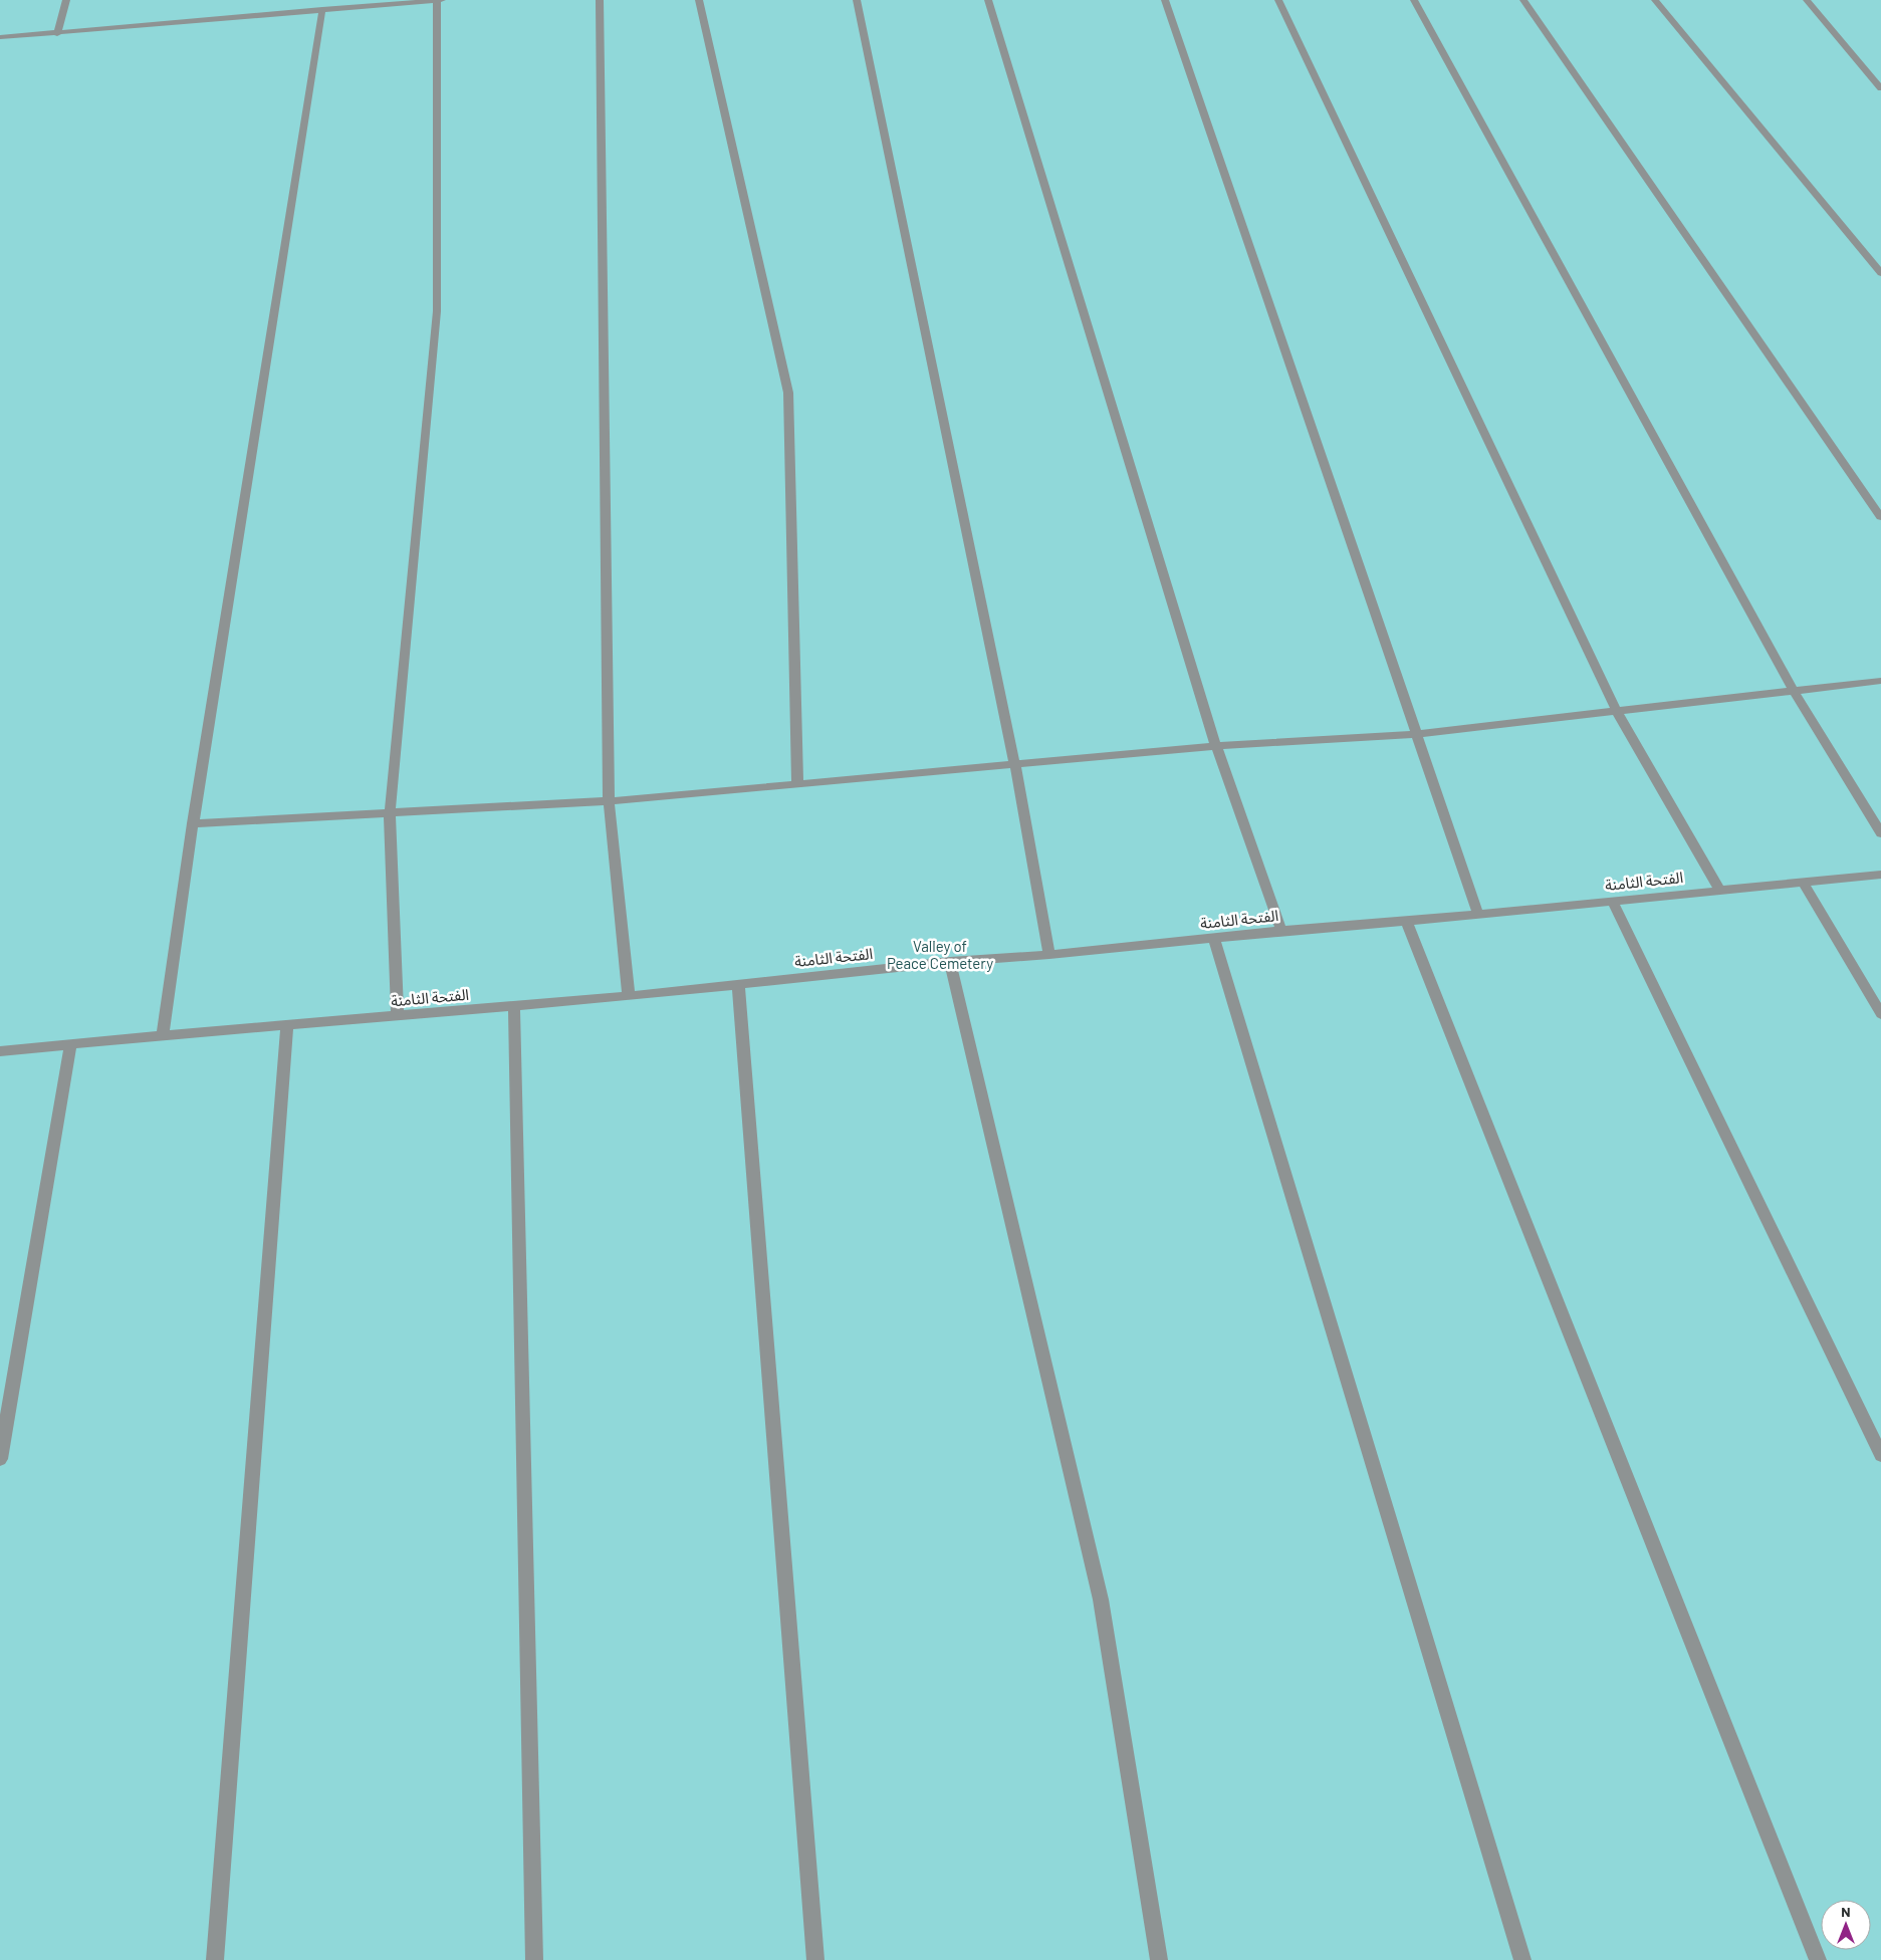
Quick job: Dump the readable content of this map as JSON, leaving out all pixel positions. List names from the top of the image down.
{
  "streets": {
    "lane": ["الفتحة الثامنة"]
  },
  "parks": ["Valley of Peace Cemetery"],
  "north": "top"
}
